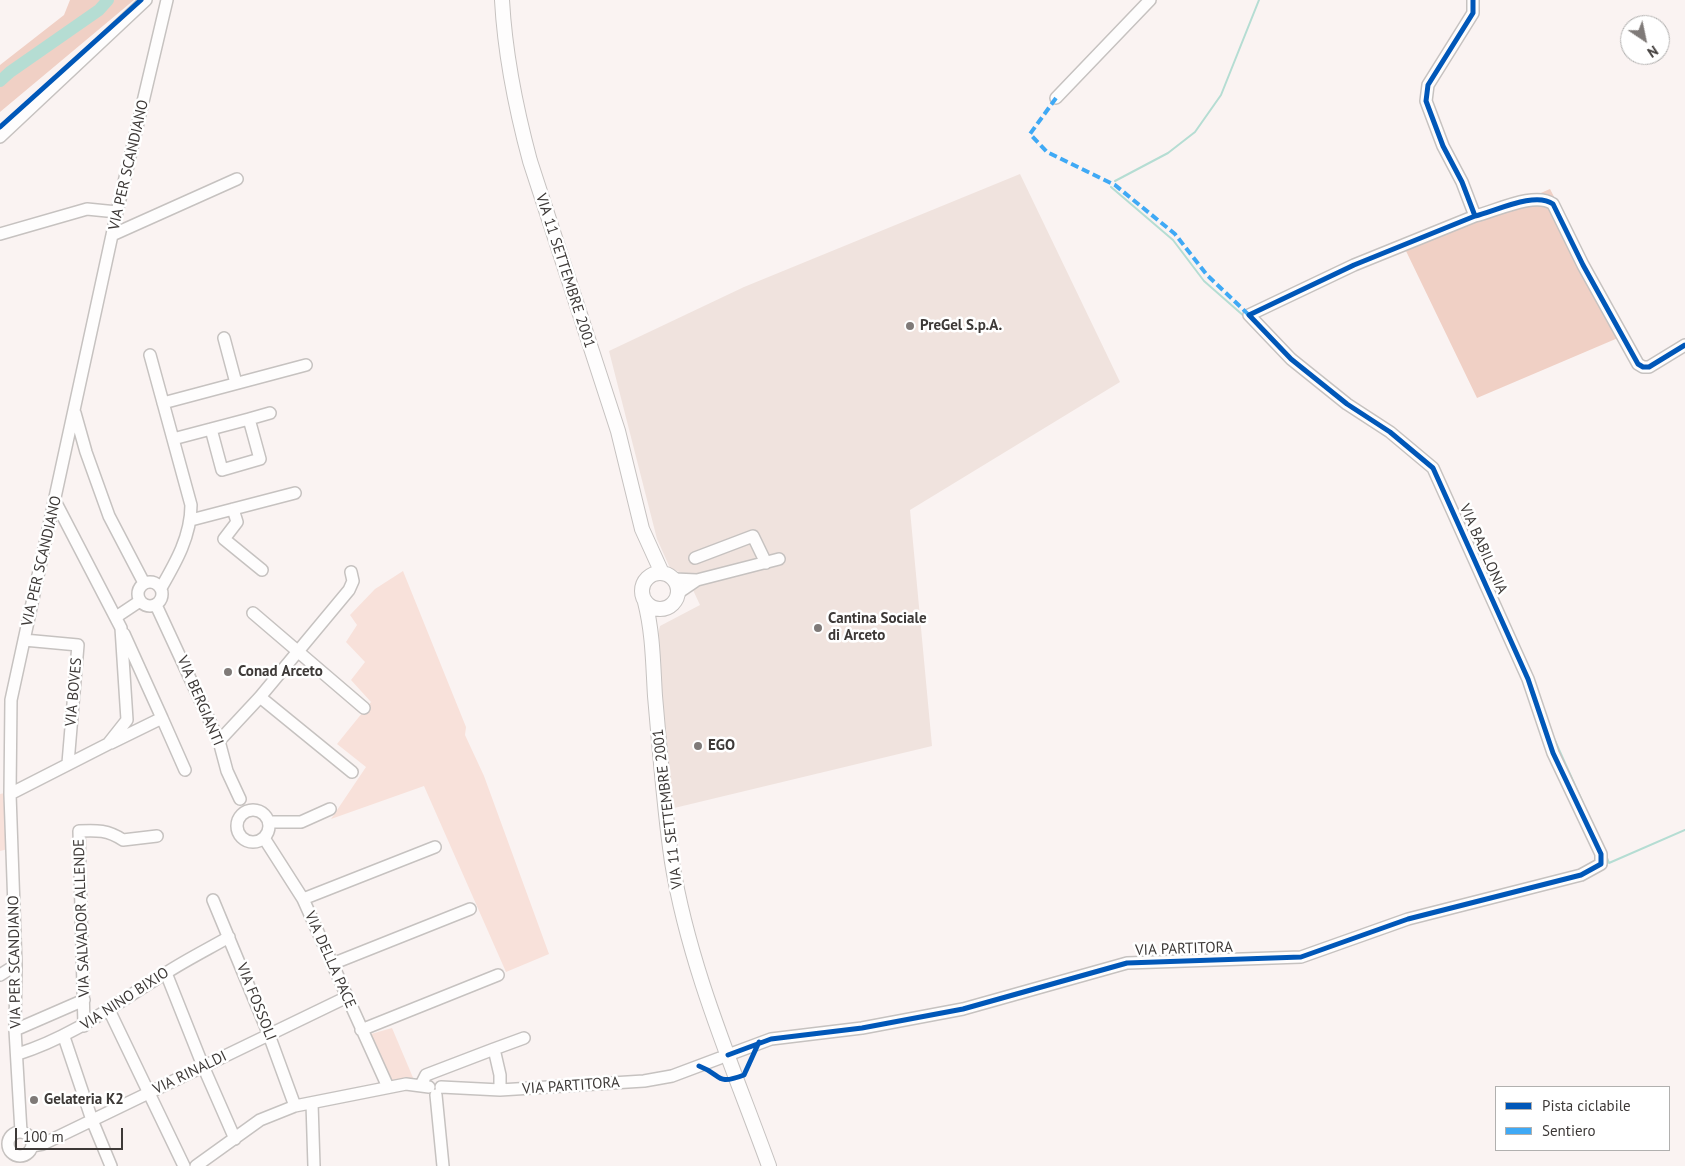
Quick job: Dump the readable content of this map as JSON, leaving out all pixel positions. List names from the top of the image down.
{
  "streets": {
    "main road": ["VIA 11 SETTEMBRE 2001"],
    "street": [
      "VIA PER SCANDIANO",
      "VIA BABILONIA",
      "VIA BOVES",
      "VIA BERGIANTI",
      "VIA SALVADOR ALLENDE",
      "VIA PARTITORA",
      "VIA DELLA PACE",
      "VIA NINO BIXIO",
      "VIA FOSSOLI",
      "VIA RINALDI"
    ]
  },
  "crossings": [
    ["VIA PER SCANDIANO", "VIA BOVES"],
    ["VIA PER SCANDIANO", "VIA NINO BIXIO"],
    ["VIA 11 SETTEMBRE 2001", "VIA PARTITORA"],
    ["VIA BABILONIA", "VIA PARTITORA"],
    ["VIA BERGIANTI", "VIA DELLA PACE"],
    ["VIA SALVADOR ALLENDE", "VIA NINO BIXIO"],
    ["VIA PARTITORA", "VIA DELLA PACE"],
    ["VIA PARTITORA", "VIA FOSSOLI"],
    ["VIA DELLA PACE", "VIA RINALDI"],
    ["VIA NINO BIXIO", "VIA FOSSOLI"],
    ["VIA FOSSOLI", "VIA RINALDI"]
  ],
  "places": [
    "PreGel S.p.A.",
    "Cantina Sociale di Arceto",
    "Conad Arceto",
    "EGO",
    "Gelateria K2"
  ],
  "legend": ["Pista ciclabile", "Sentiero"],
  "scale_bar": "100 m",
  "north": "bottom right"
}
